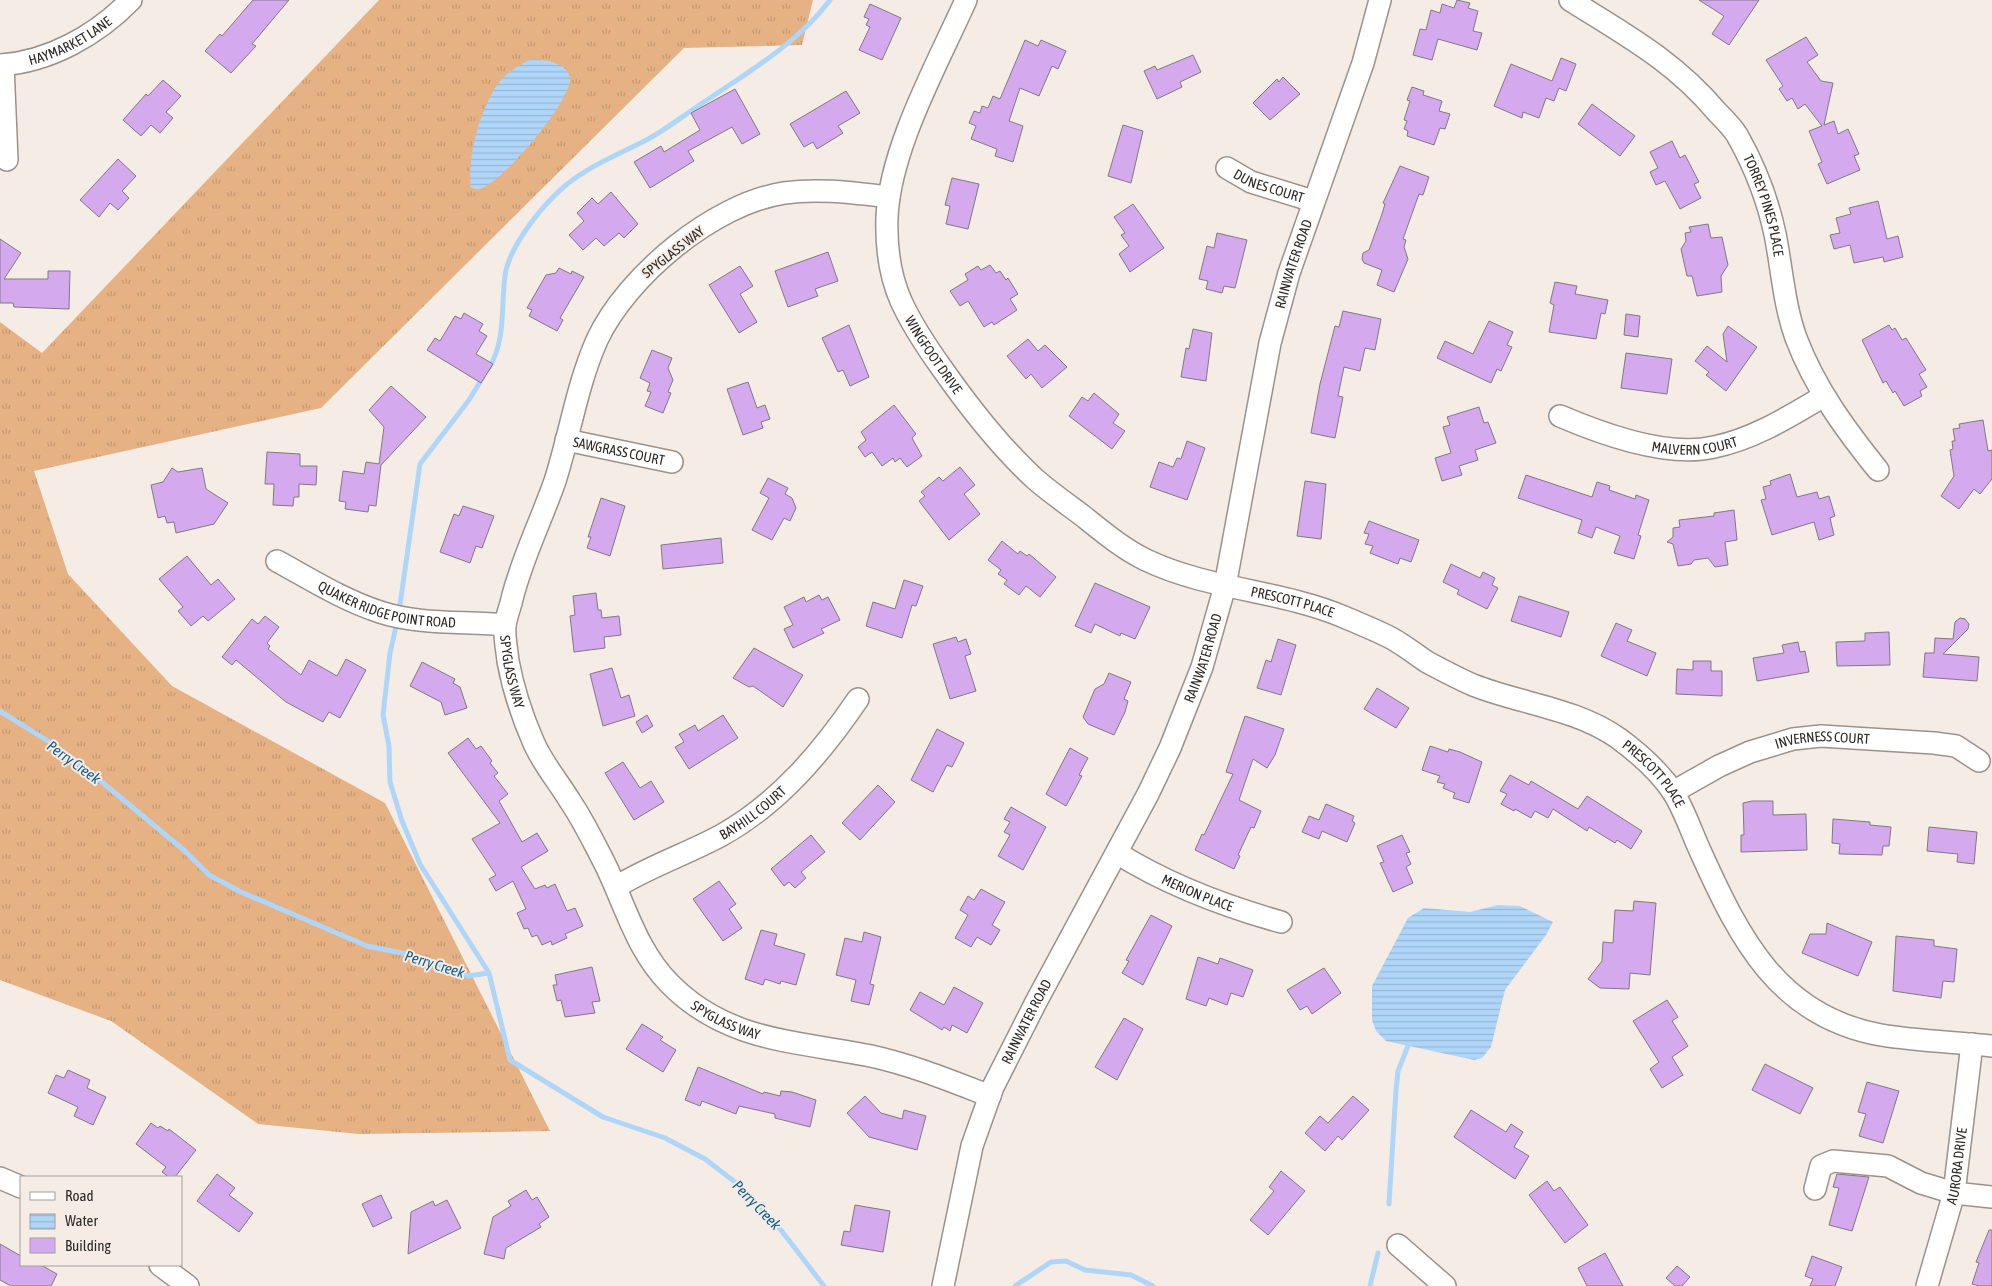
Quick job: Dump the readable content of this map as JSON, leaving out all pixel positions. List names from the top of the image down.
{
  "streets": {
    "street": [
      "HAYMARKET LANE",
      "DUNES COURT",
      "TORREY PINES PLACE",
      "SPYGLASS WAY",
      "RAINWATER ROAD",
      "WINGFOOT DRIVE",
      "MALVERN COURT",
      "SAWGRASS COURT",
      "QUAKER RIDGE POINT ROAD",
      "PRESCOTT PLACE",
      "INVERNESS COURT",
      "BAYHILL COURT",
      "MERION PLACE",
      "AURORA DRIVE"
    ]
  },
  "crossings": [
    ["DUNES COURT", "RAINWATER ROAD"],
    ["TORREY PINES PLACE", "MALVERN COURT"],
    ["SPYGLASS WAY", "RAINWATER ROAD"],
    ["SPYGLASS WAY", "WINGFOOT DRIVE"],
    ["SPYGLASS WAY", "SAWGRASS COURT"],
    ["SPYGLASS WAY", "QUAKER RIDGE POINT ROAD"],
    ["SPYGLASS WAY", "BAYHILL COURT"],
    ["RAINWATER ROAD", "WINGFOOT DRIVE"],
    ["RAINWATER ROAD", "PRESCOTT PLACE"],
    ["RAINWATER ROAD", "MERION PLACE"],
    ["WINGFOOT DRIVE", "PRESCOTT PLACE"],
    ["PRESCOTT PLACE", "INVERNESS COURT"],
    ["PRESCOTT PLACE", "AURORA DRIVE"]
  ],
  "water": ["Perry Creek"],
  "legend": ["Road", "Water", "Building"]
}
